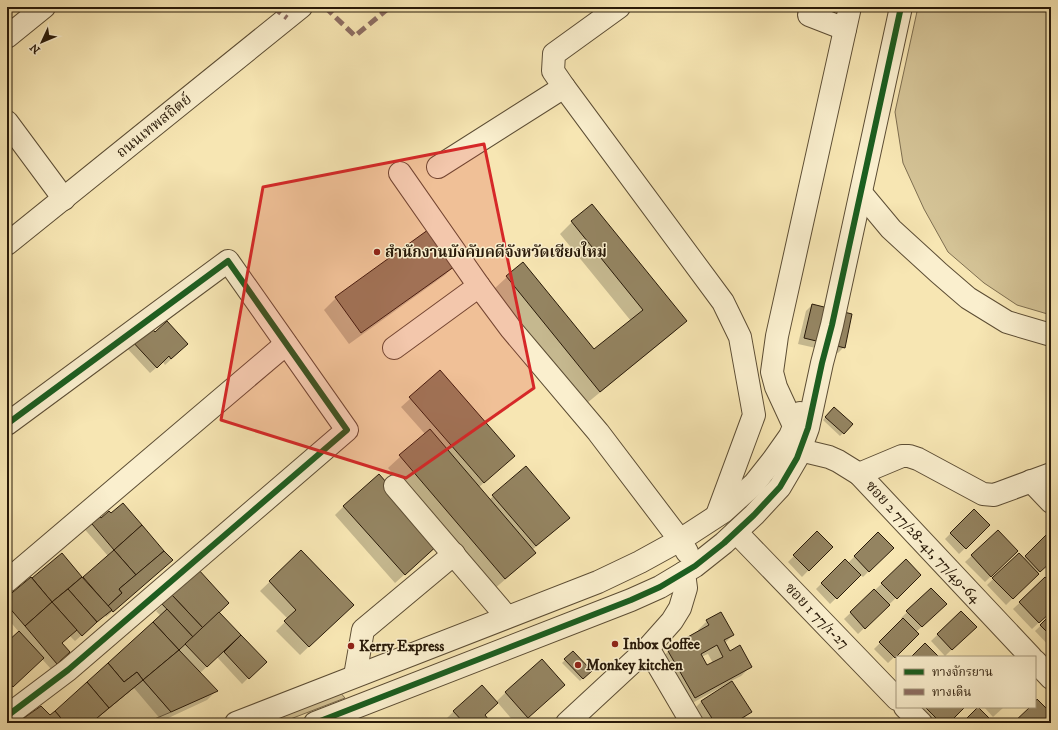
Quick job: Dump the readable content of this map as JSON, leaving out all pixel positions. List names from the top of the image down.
{
  "streets": {
    "street": ["ถนนเทพสถิตย์", "ซอย 2 77/28-41, 77/49-64", "ซอย 1 77/1-27"]
  },
  "places": [
    "สำนักงานบังคับคดีจังหวัดเชียงใหม่",
    "Inbox Coffee",
    "Kerry Express",
    "Monkey kitchen"
  ],
  "legend": ["ทางจักรยาน", "ทางเดิน"],
  "north": "bottom left"
}
